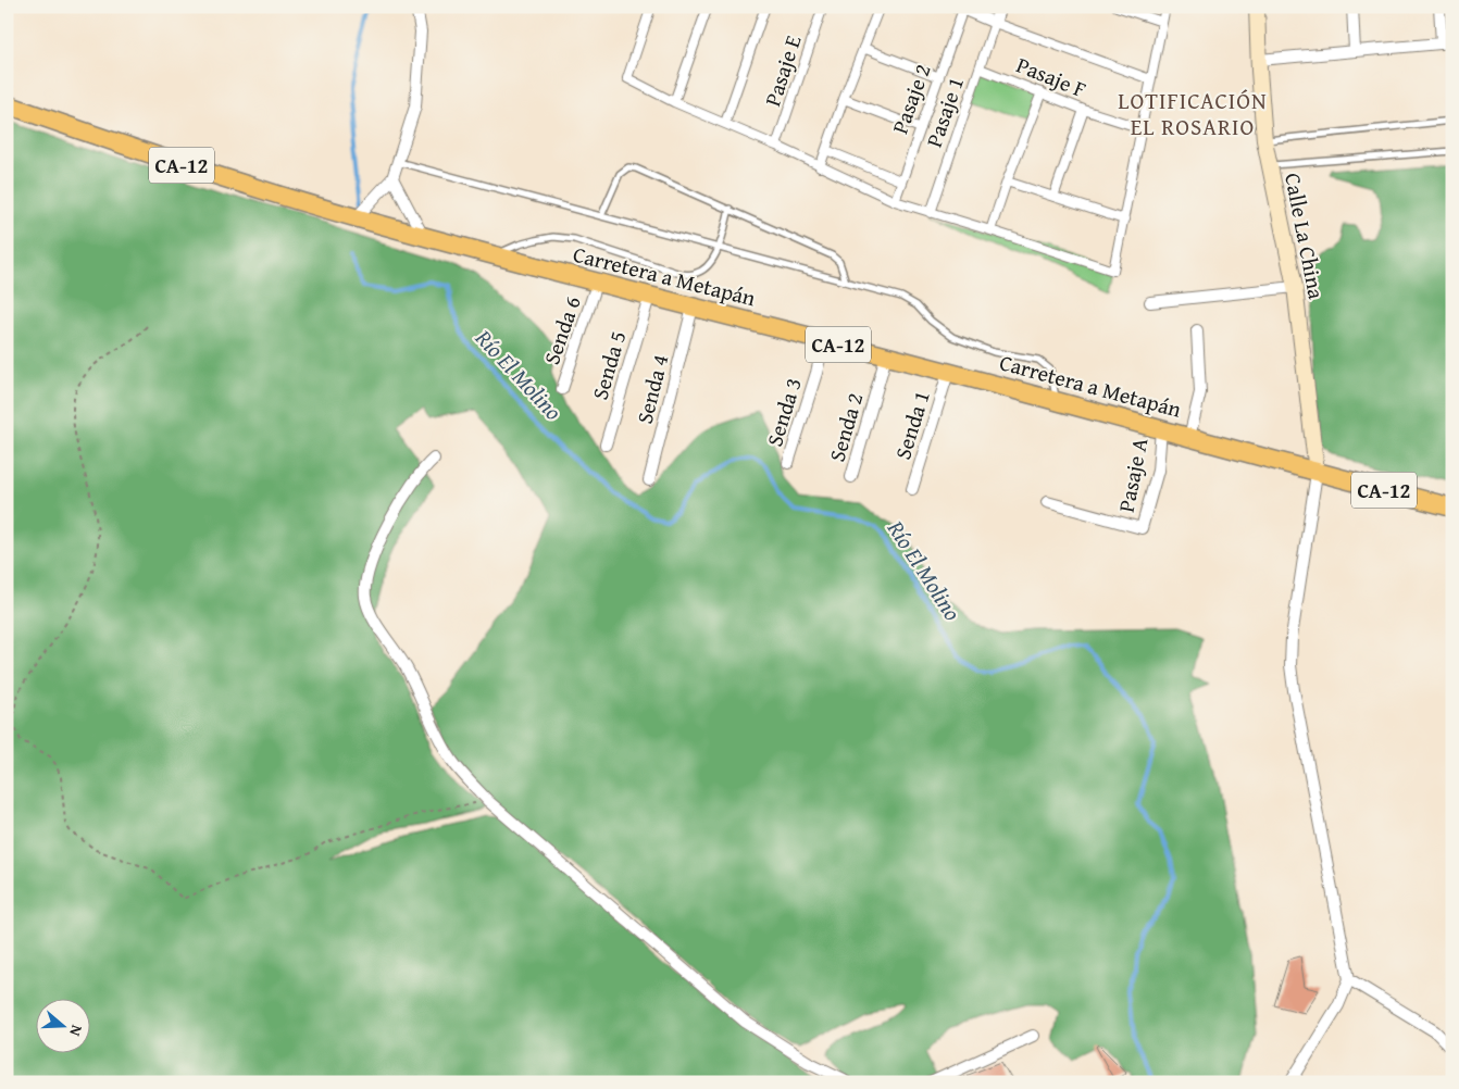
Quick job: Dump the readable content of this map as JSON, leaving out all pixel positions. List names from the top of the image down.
{
  "streets": {
    "main road": ["CA-12", "Calle La China", "Carretera a Metapán"],
    "street": [
      "Pasaje E",
      "Pasaje F",
      "Pasaje 2",
      "Pasaje 1",
      "Senda 6",
      "Senda 5",
      "Senda 4",
      "Senda 3",
      "Senda 1",
      "Senda 2",
      "Pasaje A"
    ]
  },
  "crossings": [
    ["Pasaje F", "Pasaje 1"],
    ["CA-12", "Calle La China"],
    ["CA-12", "Carretera a Metapán"],
    ["Calle La China", "Carretera a Metapán"],
    ["Carretera a Metapán", "Senda 6"],
    ["Carretera a Metapán", "Senda 5"],
    ["Carretera a Metapán", "Senda 4"],
    ["Carretera a Metapán", "Senda 3"],
    ["Carretera a Metapán", "Senda 1"],
    ["Carretera a Metapán", "Senda 2"],
    ["Carretera a Metapán", "Pasaje A"]
  ],
  "districts": ["LOTIFICACIÓN EL ROSARIO"],
  "water": ["Río El Molino"],
  "north": "right"
}
